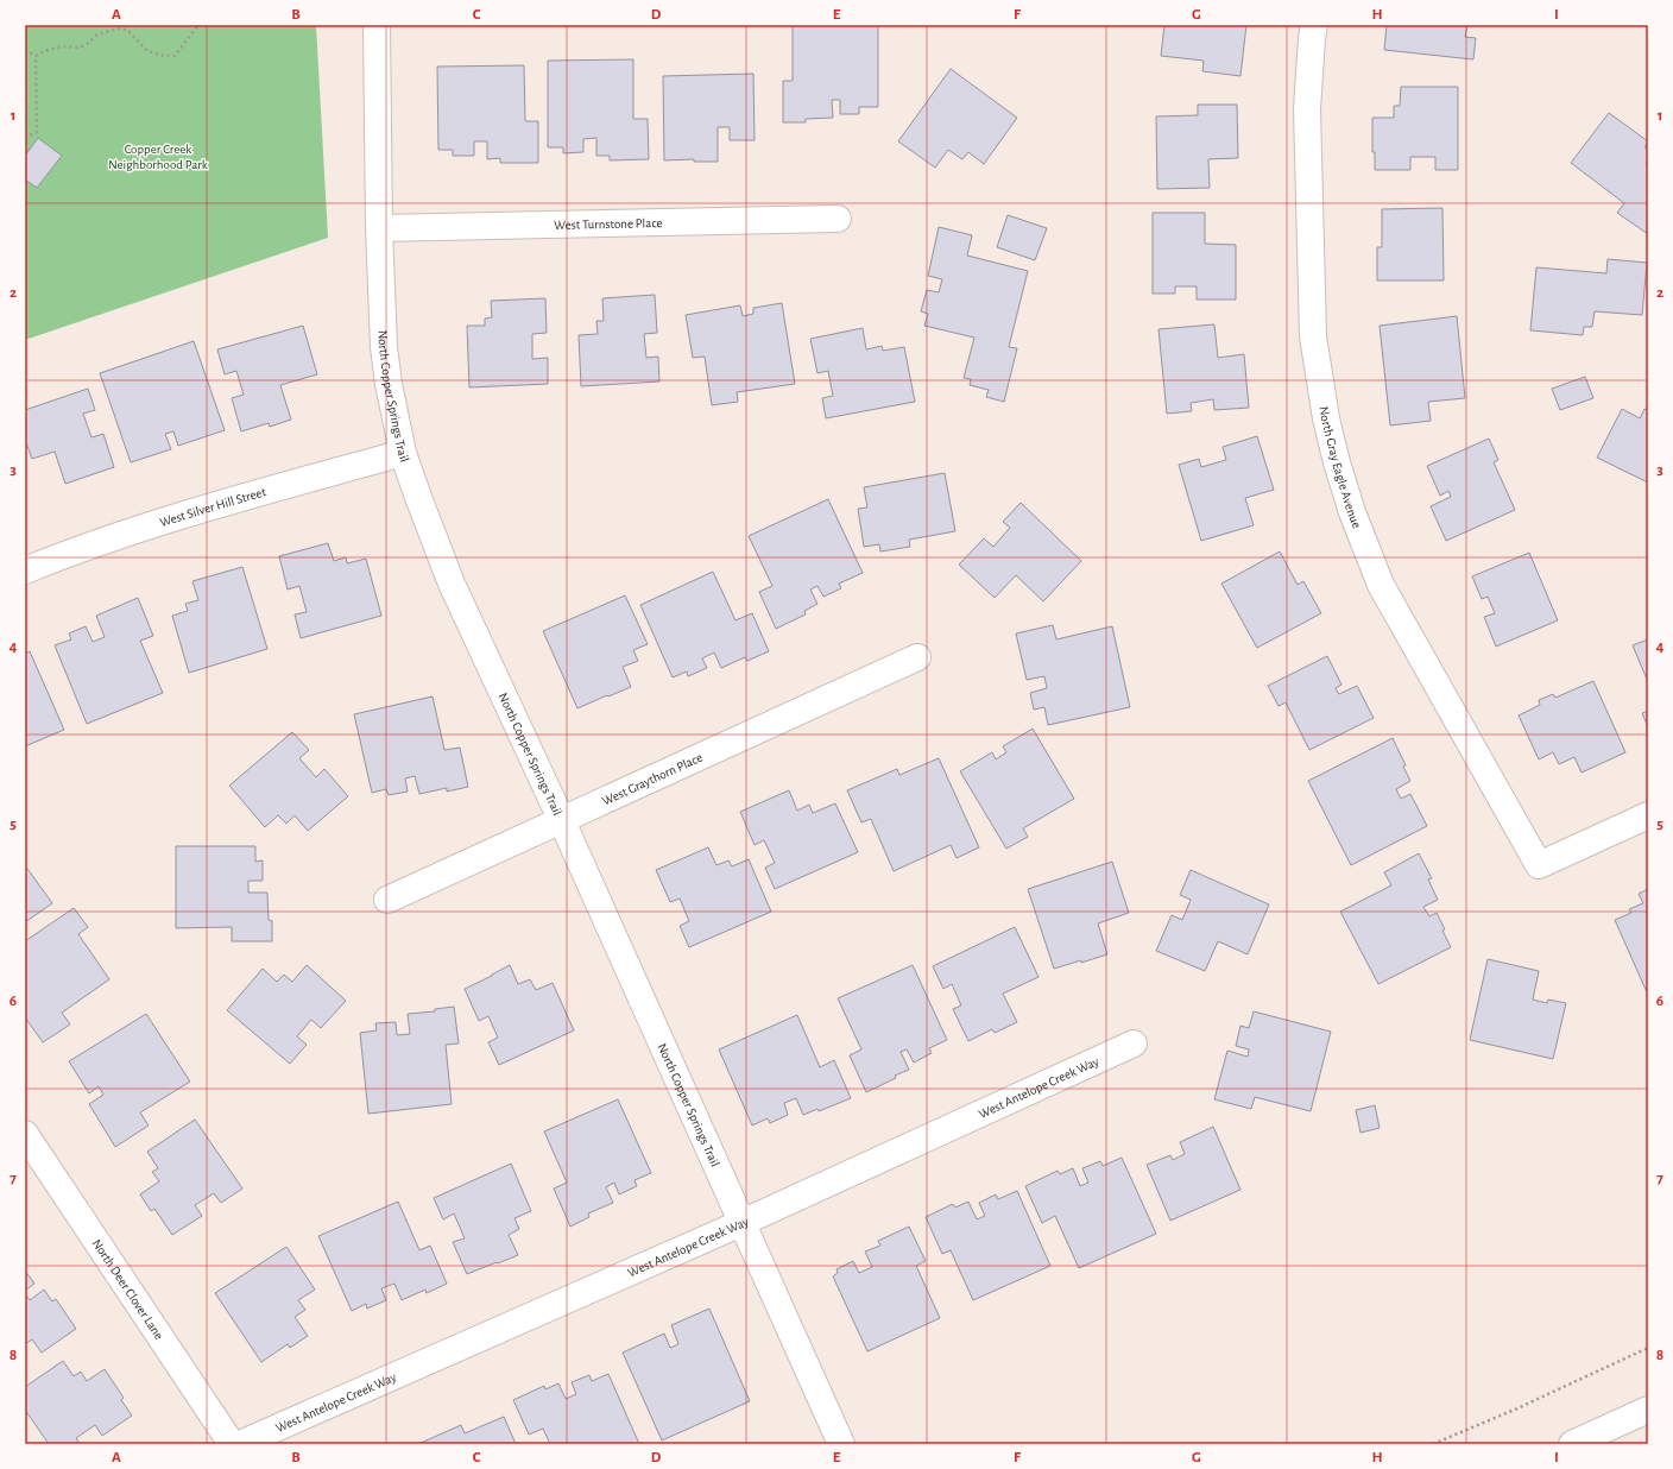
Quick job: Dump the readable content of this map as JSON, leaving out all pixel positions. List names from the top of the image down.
{
  "streets": {
    "street": [
      "West Turnstone Place",
      "North Copper Springs Trail",
      "North Gray Eagle Avenue",
      "West Silver Hill Street",
      "West Graythorn Place",
      "West Antelope Creek Way",
      "North Deer Clover Lane"
    ]
  },
  "crossings": [
    ["West Turnstone Place", "North Copper Springs Trail"],
    ["North Copper Springs Trail", "West Silver Hill Street"],
    ["North Copper Springs Trail", "West Graythorn Place"],
    ["North Copper Springs Trail", "West Antelope Creek Way"]
  ],
  "parks": ["Copper Creek Neighborhood Park"],
  "grid": {
    "columns": [
      "A",
      "B",
      "C",
      "D",
      "E",
      "F",
      "G",
      "H",
      "I"
    ],
    "rows": [
      "1",
      "2",
      "3",
      "4",
      "5",
      "6",
      "7",
      "8"
    ]
  }
}
